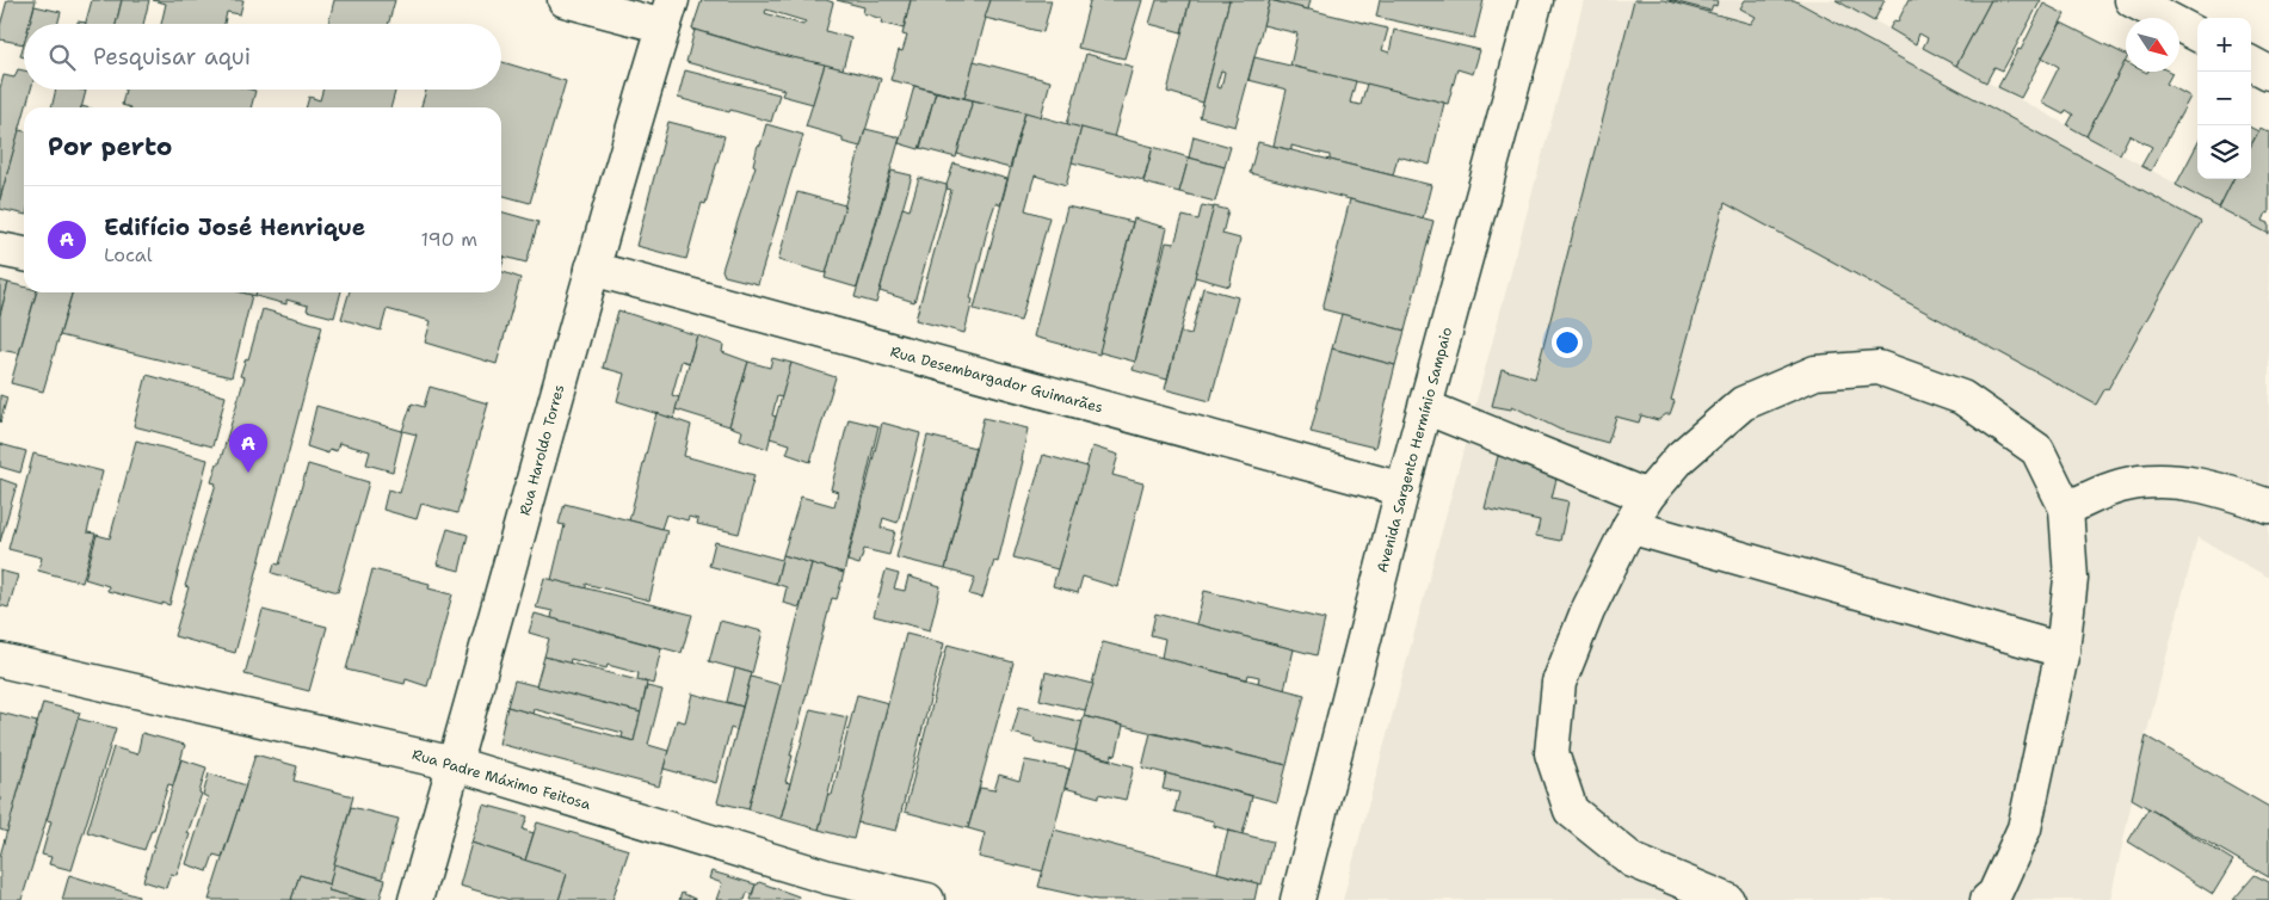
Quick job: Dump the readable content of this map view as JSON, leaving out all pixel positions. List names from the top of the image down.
{
  "streets": {
    "street": [
      "Rua Desembargador Guimarães",
      "Rua Haroldo Torres",
      "Avenida Sargento Hermínio Sampaio",
      "Rua Padre Máximo Feitosa"
    ]
  },
  "crossings": [
    ["Rua Desembargador Guimarães", "Rua Haroldo Torres"],
    ["Rua Desembargador Guimarães", "Avenida Sargento Hermínio Sampaio"],
    ["Rua Haroldo Torres", "Rua Padre Máximo Feitosa"]
  ],
  "north": "bottom right",
  "page": {
    "map_buttons": ["+", "−"],
    "search": "Pesquisar aqui",
    "heading": "Por perto",
    "list": [
      {
        "mark": "A",
        "name": "Edifício José Henrique",
        "note": "Local",
        "value": "190 m"
      }
    ],
    "pins": "A"
  }
}
